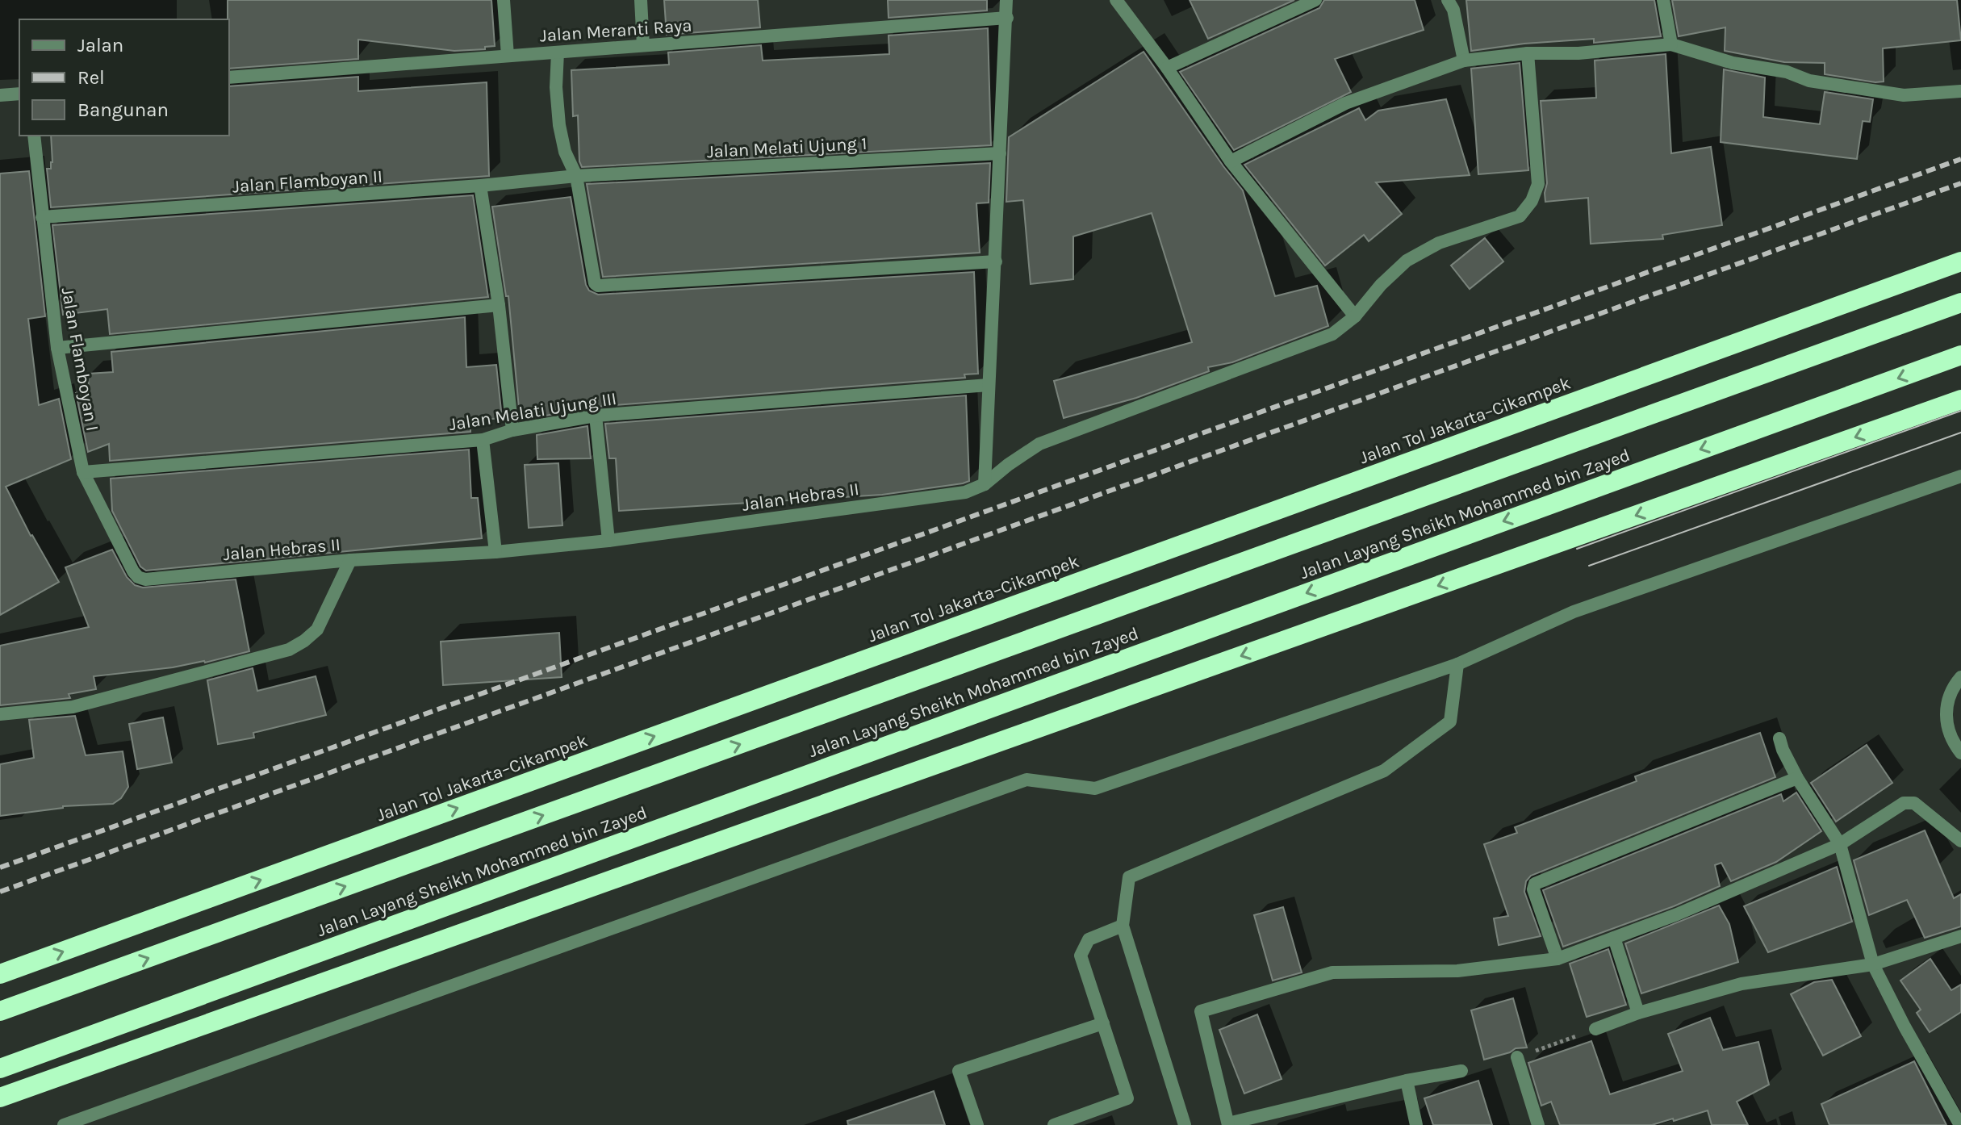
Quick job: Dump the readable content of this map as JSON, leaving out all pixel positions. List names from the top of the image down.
{
  "streets": {
    "highway": ["Jalan Tol Jakarta–Cikampek", "Jalan Layang Sheikh Mohammed bin Zayed"],
    "street": [
      "Jalan Meranti Raya",
      "Jalan Melati Ujung 1",
      "Jalan Flamboyan II",
      "Jalan Flamboyan I",
      "Jalan Melati Ujung III",
      "Jalan Hebras II"
    ]
  },
  "crossings": [
    ["Jalan Melati Ujung 1", "Jalan Flamboyan II"],
    ["Jalan Flamboyan II", "Jalan Flamboyan I"],
    ["Jalan Flamboyan I", "Jalan Melati Ujung III"],
    ["Jalan Flamboyan I", "Jalan Hebras II"]
  ],
  "legend": ["Jalan", "Rel", "Bangunan"]
}
